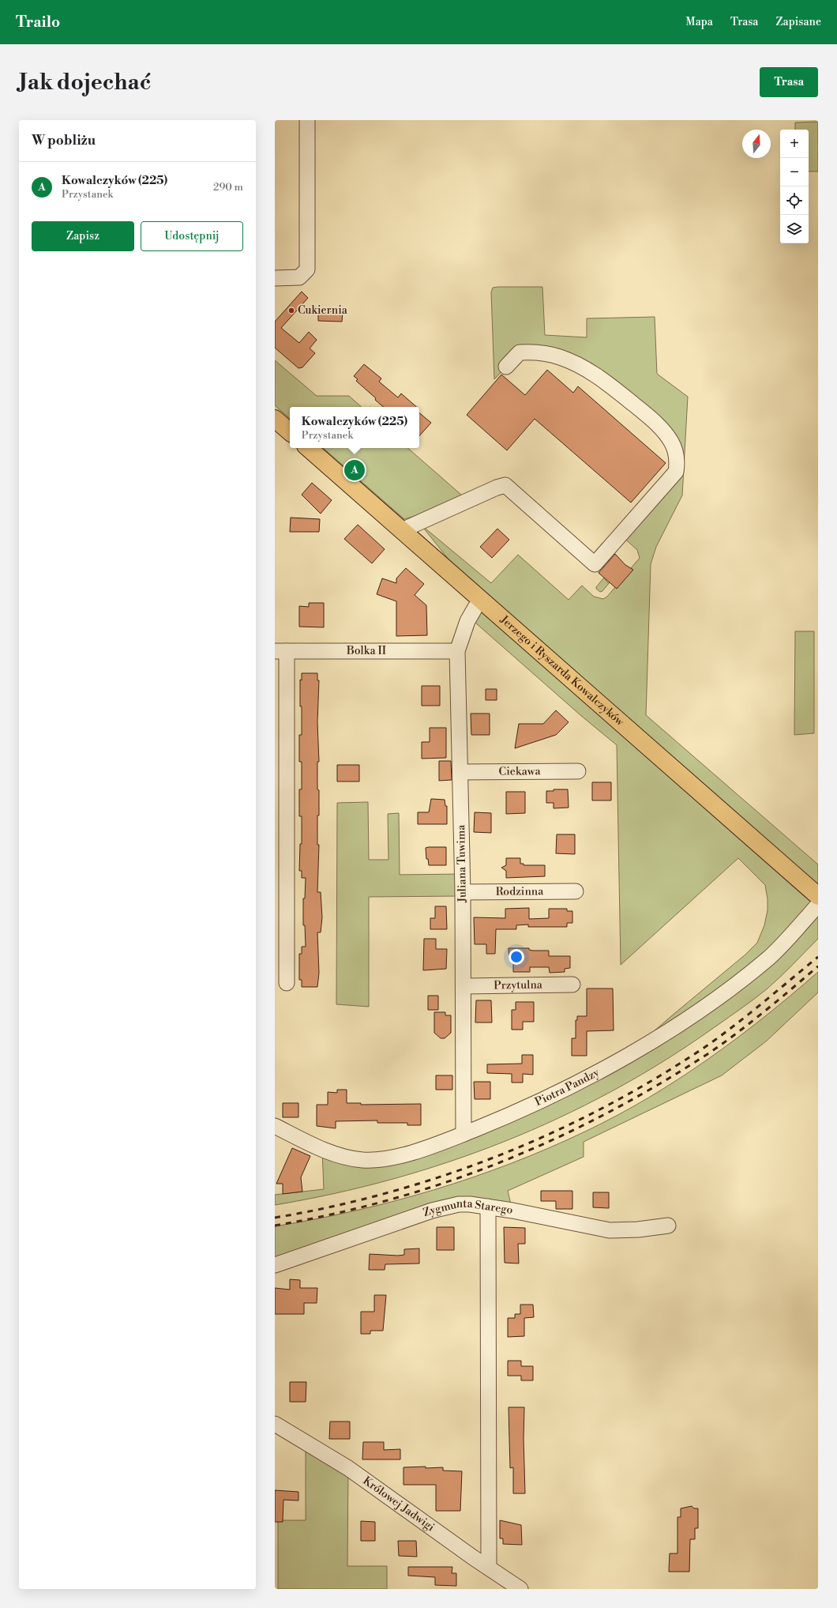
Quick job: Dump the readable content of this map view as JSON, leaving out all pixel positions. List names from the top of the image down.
{
  "streets": {
    "main road": ["Jerzego i Ryszarda Kowalczyków"],
    "street": [
      "Bolka II",
      "Ciekawa",
      "Juliana Tuwima",
      "Rodzinna",
      "Przytulna",
      "Piotra Pandzy",
      "Zygmunta Starego",
      "Królowej Jadwigi"
    ]
  },
  "crossings": [
    ["Bolka II", "Juliana Tuwima"],
    ["Jerzego i Ryszarda Kowalczyków", "Juliana Tuwima"],
    ["Ciekawa", "Juliana Tuwima"],
    ["Juliana Tuwima", "Rodzinna"],
    ["Juliana Tuwima", "Przytulna"],
    ["Juliana Tuwima", "Piotra Pandzy"]
  ],
  "places": ["Cukiernia"],
  "north": "top",
  "page": {
    "header": "Trailo",
    "nav": ["Mapa", "Trasa", "Zapisane"],
    "buttons": [
      "Trasa",
      ["Zapisz", "Udostępnij"]
    ],
    "title": "Jak dojechać",
    "heading": "W pobliżu",
    "map_buttons": ["+", "−"],
    "list": [
      {
        "mark": "A",
        "name": "Kowalczyków (225)",
        "note": "Przystanek",
        "value": "290 m"
      }
    ],
    "popup": ["Kowalczyków (225)", "Przystanek"],
    "pins": "A"
  }
}
